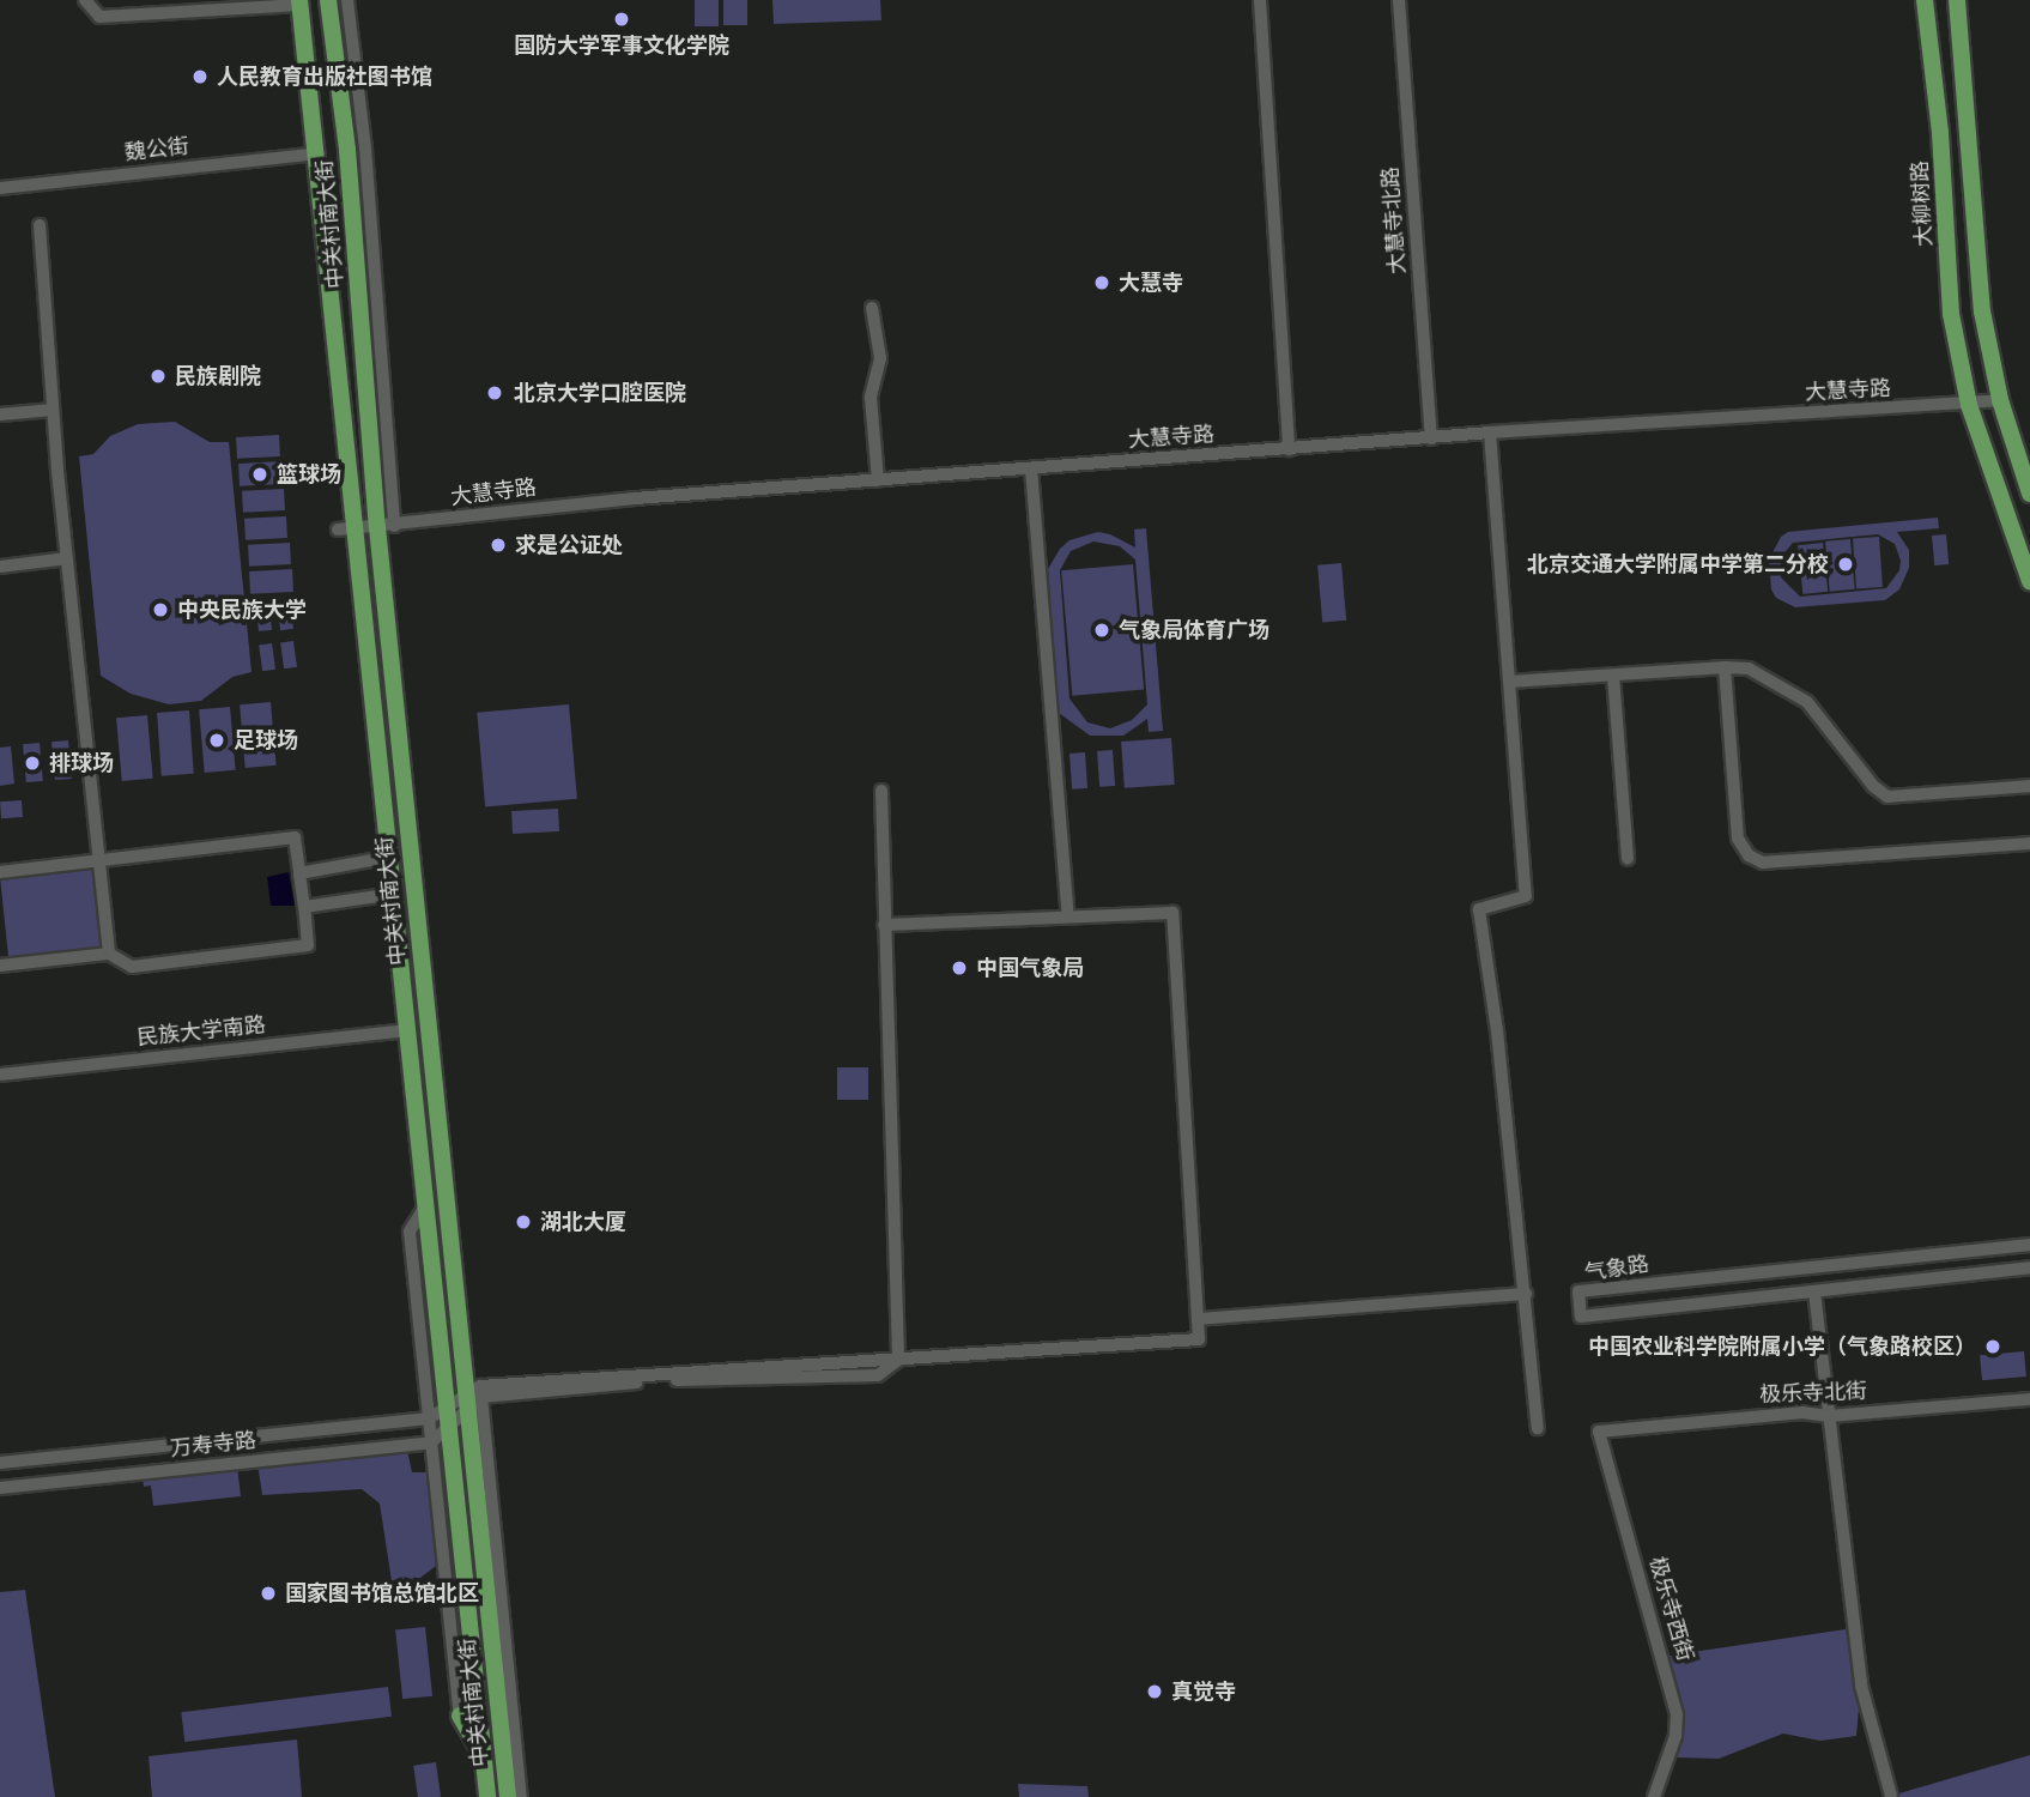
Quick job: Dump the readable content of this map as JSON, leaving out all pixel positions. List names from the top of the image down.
{
  "streets": {
    "main road": ["大柳树路", "中关村南大街"],
    "street": [
      "魏公街",
      "大慧寺北路",
      "大慧寺路",
      "民族大学南路",
      "气象路",
      "极乐寺北街",
      "万寿寺路",
      "极乐寺西街"
    ]
  },
  "crossings": [
    ["魏公街", "中关村南大街"],
    ["大柳树路", "大慧寺路"],
    ["大慧寺北路", "大慧寺路"],
    ["中关村南大街", "大慧寺路"],
    ["中关村南大街", "民族大学南路"],
    ["中关村南大街", "万寿寺路"],
    ["极乐寺北街", "极乐寺西街"]
  ],
  "places": [
    "国防大学军事文化学院",
    "人民教育出版社图书馆",
    "大慧寺",
    "民族剧院",
    "北京大学口腔医院",
    "篮球场",
    "求是公证处",
    "北京交通大学附属中学第二分校",
    "中央民族大学",
    "气象局体育广场",
    "足球场",
    "排球场",
    "中国气象局",
    "湖北大厦",
    "中国农业科学院附属小学（气象路校区）",
    "国家图书馆总馆北区",
    "真觉寺"
  ]
}
